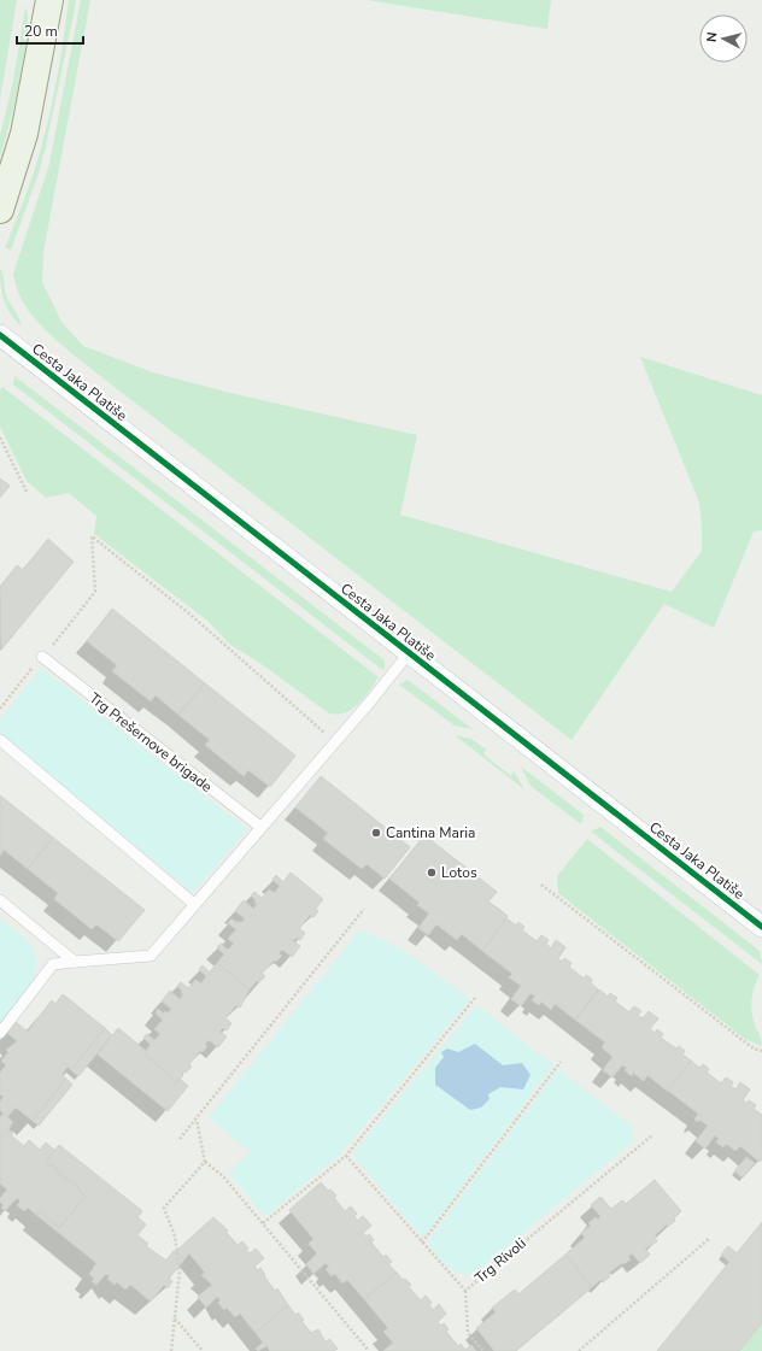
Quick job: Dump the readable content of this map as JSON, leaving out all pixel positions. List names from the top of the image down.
{
  "streets": {
    "street": ["Cesta Jaka Platiše"],
    "lane": ["Trg Prešernove brigade"],
    "path": ["Trg Rivoli"]
  },
  "places": ["Cantina Maria", "Lotos"],
  "scale_bar": "20 m",
  "north": "left"
}
